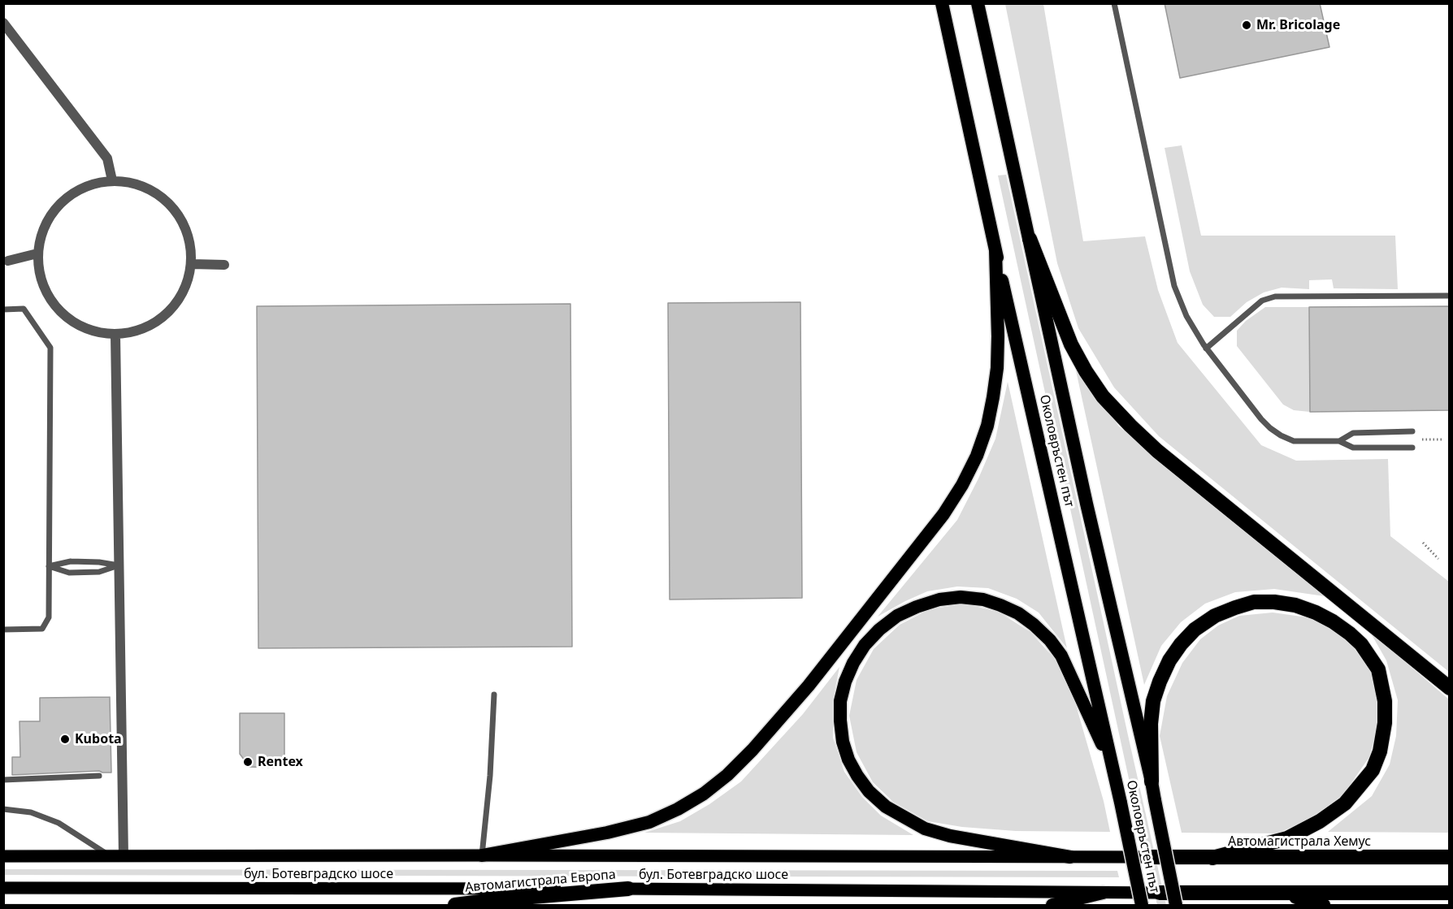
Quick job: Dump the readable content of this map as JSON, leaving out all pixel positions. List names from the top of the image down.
{
  "streets": {
    "highway": ["Околовръстен път", "Автомагистрала Хемус", "Автомагистрала Европа"],
    "main road": ["бул. Ботевградско шосе"]
  },
  "crossings": [
    ["Автомагистрала Хемус", "бул. Ботевградско шосе"],
    ["бул. Ботевградско шосе", "Автомагистрала Европа"]
  ],
  "places": ["Mr. Bricolage", "Kubota", "Rentex"]
}
